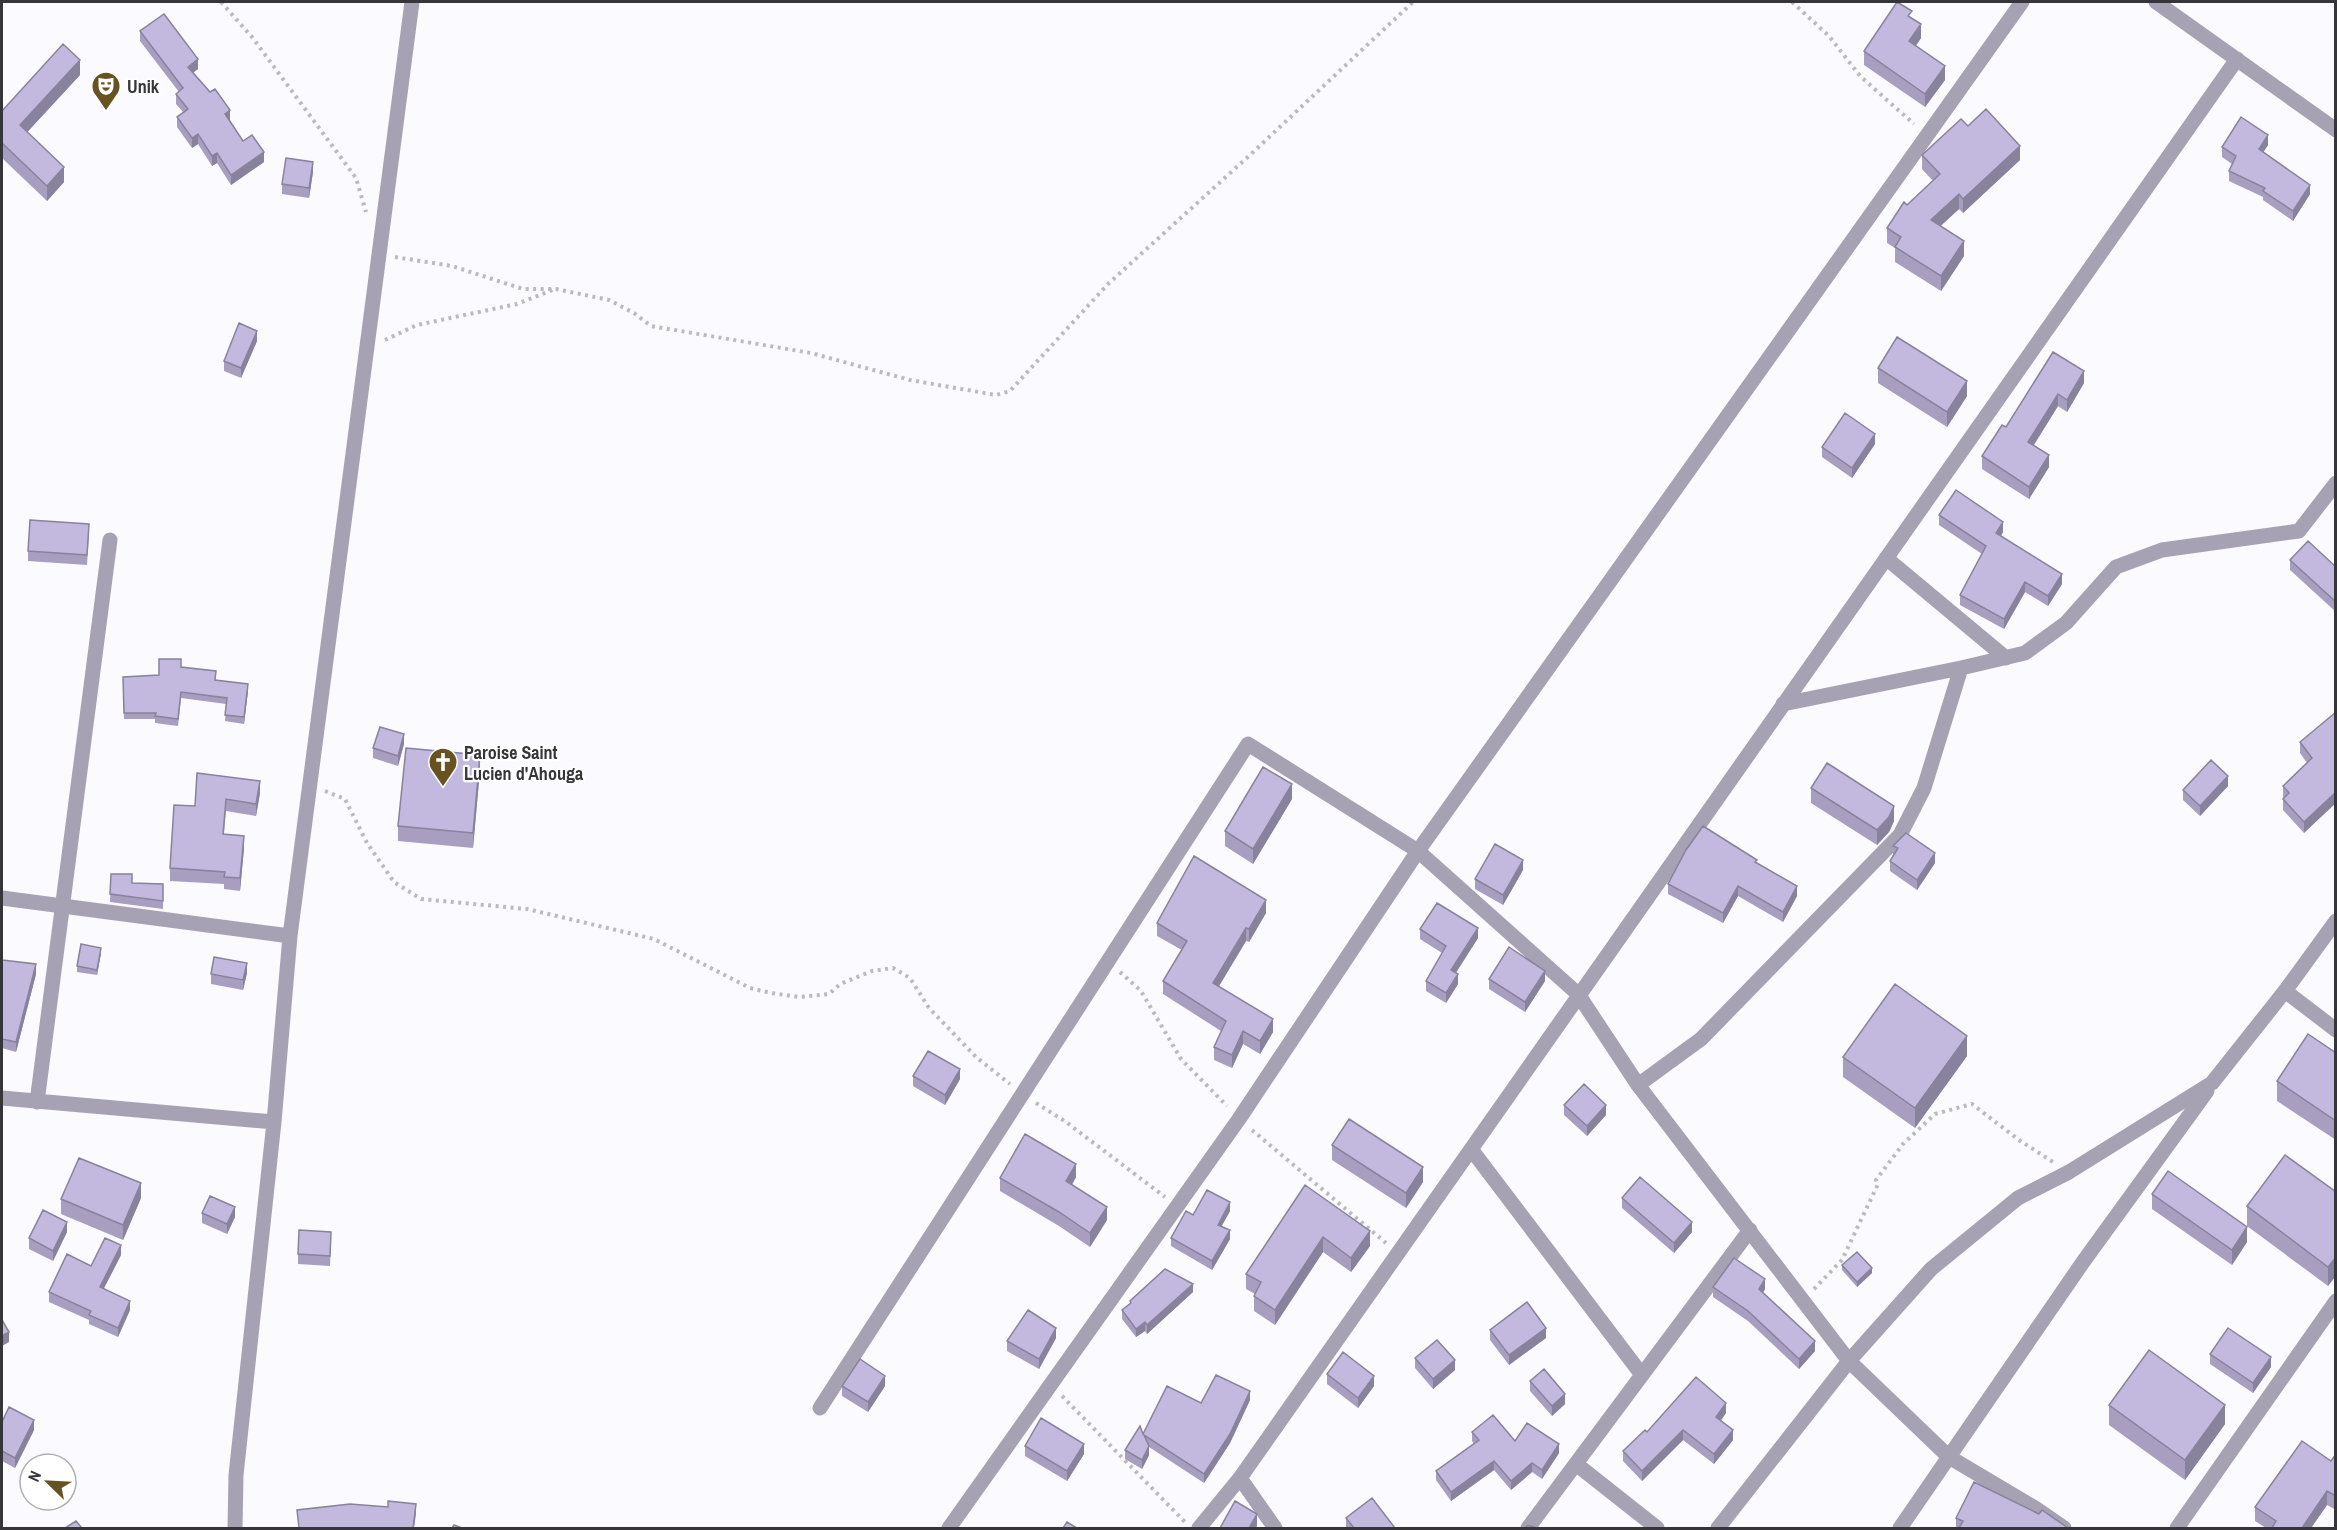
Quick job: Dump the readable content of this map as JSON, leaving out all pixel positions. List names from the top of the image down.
{
  "places": {
    "theatre": ["Unik"],
    "church": ["Paroise Saint Lucien d'Ahouga"]
  },
  "north": "top left"
}
